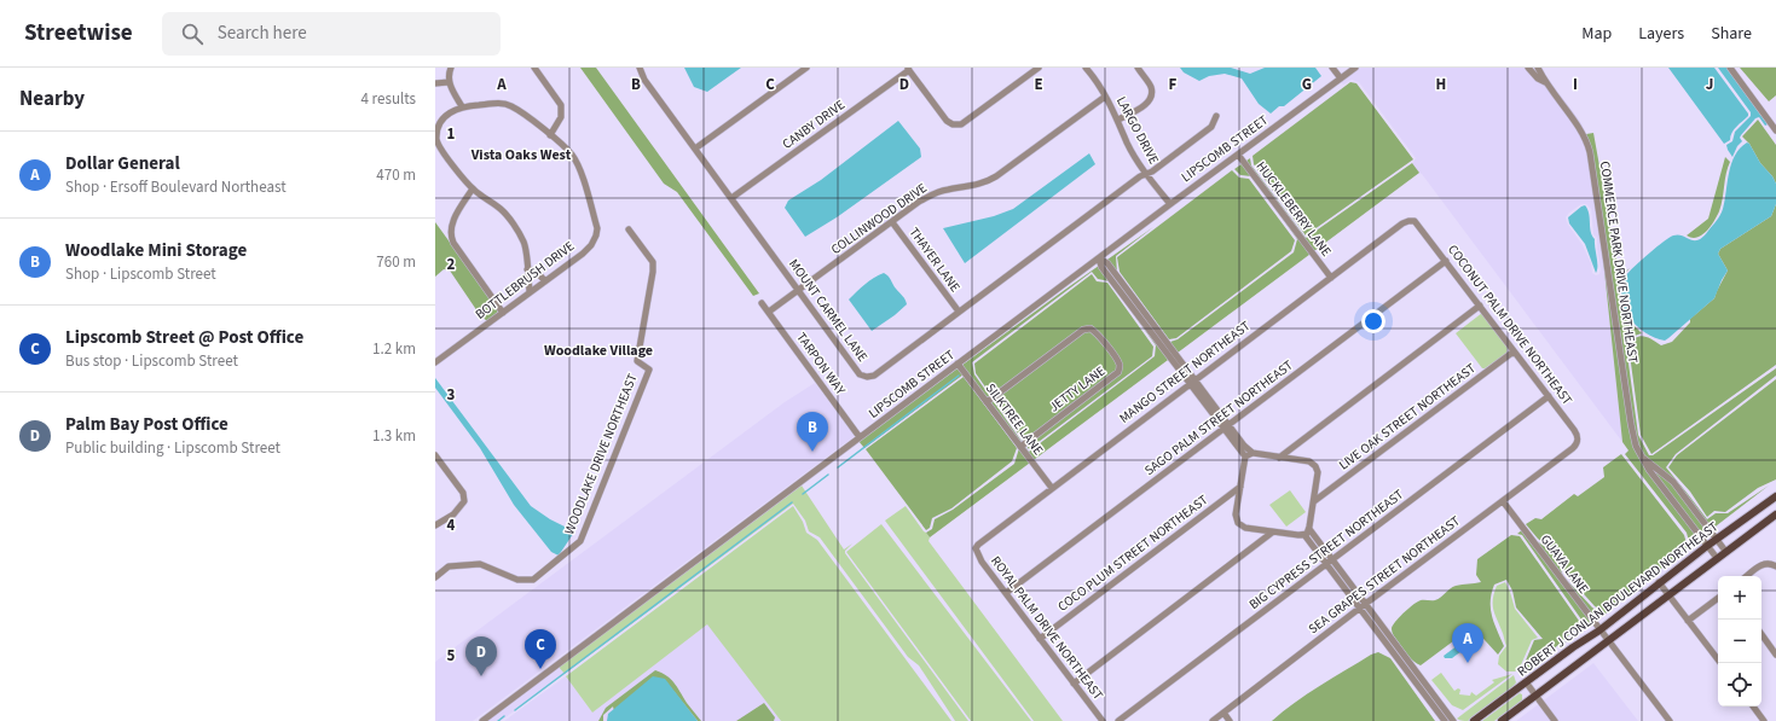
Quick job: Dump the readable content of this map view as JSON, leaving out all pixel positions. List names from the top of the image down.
{
  "streets": {
    "main road": ["ROBERT J CONLAN BOULEVARD NORTHEAST"],
    "street": [
      "CANBY DRIVE",
      "LARGO DRIVE",
      "LIPSCOMB STREET",
      "HUCKLEBERRY LANE",
      "COLLINWOOD DRIVE",
      "THAYER LANE",
      "COMMERCE PARK DRIVE NORTHEAST",
      "BOTTLEBRUSH DRIVE",
      "MOUNT CARMEL LANE",
      "COCONUT PALM DRIVE NORTHEAST",
      "TARPON WAY",
      "MANGO STREET NORTHEAST",
      "JETTY LANE",
      "LIVE OAK STREET NORTHEAST",
      "SAGO PALM STREET NORTHEAST",
      "SILKTREE LANE",
      "WOODLAKE DRIVE NORTHEAST",
      "BIG CYPRESS STREET NORTHEAST",
      "COCO PLUM STREET NORTHEAST",
      "GUAVA LANE",
      "SEA GRAPES STREET NORTHEAST",
      "ROYAL PALM DRIVE NORTHEAST"
    ]
  },
  "crossings": [
    ["CANBY DRIVE", "MOUNT CARMEL LANE"],
    ["LARGO DRIVE", "LIPSCOMB STREET"],
    ["LARGO DRIVE", "COLLINWOOD DRIVE"],
    ["LARGO DRIVE", "MOUNT CARMEL LANE"],
    ["LIPSCOMB STREET", "HUCKLEBERRY LANE"],
    ["LIPSCOMB STREET", "TARPON WAY"],
    ["LIPSCOMB STREET", "SILKTREE LANE"],
    ["HUCKLEBERRY LANE", "MANGO STREET NORTHEAST"],
    ["COLLINWOOD DRIVE", "THAYER LANE"],
    ["COLLINWOOD DRIVE", "MOUNT CARMEL LANE"],
    ["COLLINWOOD DRIVE", "TARPON WAY"],
    ["THAYER LANE", "MOUNT CARMEL LANE"],
    ["COMMERCE PARK DRIVE NORTHEAST", "ROBERT J CONLAN BOULEVARD NORTHEAST"],
    ["COCONUT PALM DRIVE NORTHEAST", "MANGO STREET NORTHEAST"],
    ["COCONUT PALM DRIVE NORTHEAST", "LIVE OAK STREET NORTHEAST"],
    ["COCONUT PALM DRIVE NORTHEAST", "SAGO PALM STREET NORTHEAST"],
    ["COCONUT PALM DRIVE NORTHEAST", "BIG CYPRESS STREET NORTHEAST"],
    ["COCONUT PALM DRIVE NORTHEAST", "SEA GRAPES STREET NORTHEAST"],
    ["MANGO STREET NORTHEAST", "SILKTREE LANE"],
    ["MANGO STREET NORTHEAST", "ROYAL PALM DRIVE NORTHEAST"],
    ["JETTY LANE", "SILKTREE LANE"],
    ["LIVE OAK STREET NORTHEAST", "COCO PLUM STREET NORTHEAST"],
    ["SAGO PALM STREET NORTHEAST", "ROYAL PALM DRIVE NORTHEAST"],
    ["COCO PLUM STREET NORTHEAST", "ROYAL PALM DRIVE NORTHEAST"],
    ["GUAVA LANE", "SEA GRAPES STREET NORTHEAST"],
    ["GUAVA LANE", "ROBERT J CONLAN BOULEVARD NORTHEAST"]
  ],
  "districts": ["Vista Oaks West", "Woodlake Village"],
  "page": {
    "header": "Streetwise",
    "search": "Search here",
    "nav": ["Map", "Layers", "Share"],
    "heading": ["Nearby", "4 results"],
    "list": [
      {
        "mark": "A",
        "name": "Dollar General",
        "note": "Shop · Ersoff Boulevard Northeast",
        "value": "470 m"
      },
      {
        "mark": "B",
        "name": "Woodlake Mini Storage",
        "note": "Shop · Lipscomb Street",
        "value": "760 m"
      },
      {
        "mark": "C",
        "name": "Lipscomb Street @ Post Office",
        "note": "Bus stop · Lipscomb Street",
        "value": "1.2 km"
      },
      {
        "mark": "D",
        "name": "Palm Bay Post Office",
        "note": "Public building · Lipscomb Street",
        "value": "1.3 km"
      }
    ],
    "pins": [
      "B",
      "A",
      "C",
      "D"
    ],
    "map_buttons": ["+", "−"]
  },
  "grid": {
    "columns": [
      "A",
      "B",
      "C",
      "D",
      "E",
      "F",
      "G",
      "H",
      "I",
      "J"
    ],
    "rows": [
      "1",
      "2",
      "3",
      "4",
      "5"
    ]
  }
}
